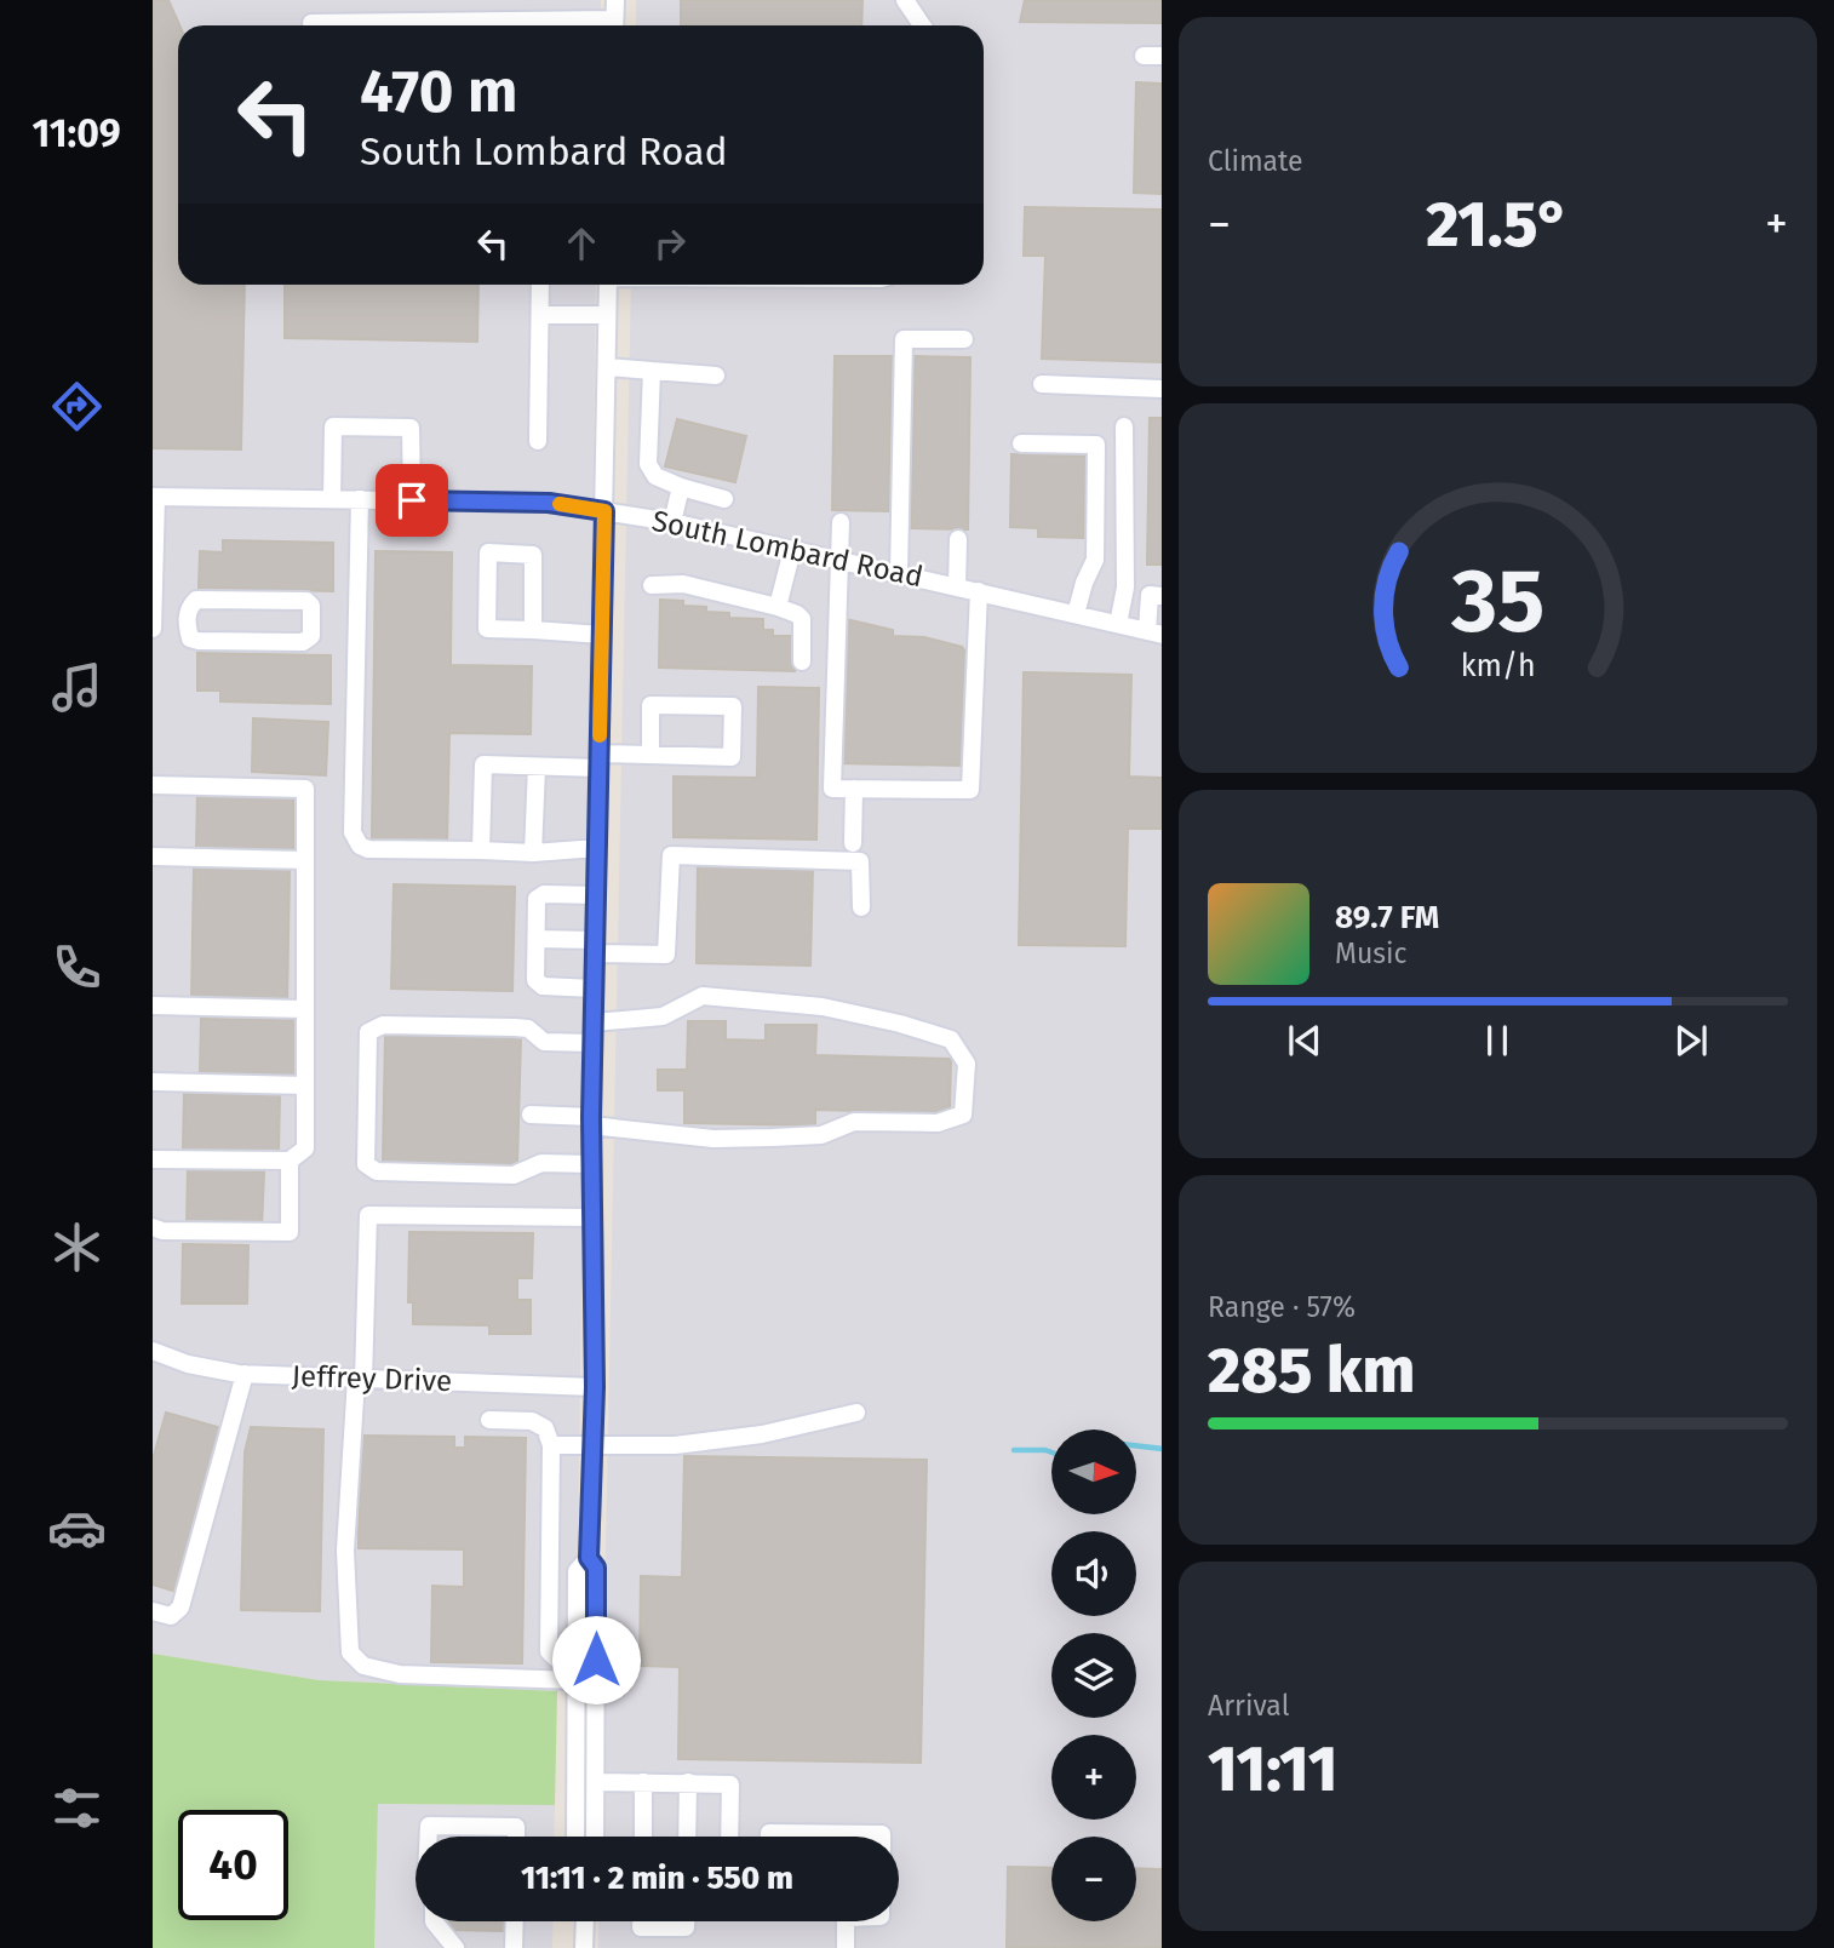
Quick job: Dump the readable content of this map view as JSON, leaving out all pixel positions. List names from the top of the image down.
{
  "streets": {
    "street": ["South Lombard Road", "Jeffrey Drive"]
  },
  "north": "right",
  "page": {
    "tabs": "11:09",
    "tile": [
      "Climate",
      ["Range · 57%", "285 km"],
      ["Arrival", "11:11"]
    ],
    "turn": ["470 m", "South Lombard Road"],
    "heat": ["−", "21.5°", "+"],
    "song": ["89.7 FM", "Music"],
    "map_buttons": ["+", "−"],
    "limit": "40",
    "trip": "11:11 · 2 min · 550 m",
    "gauge": ["35", "km/h"]
  }
}
